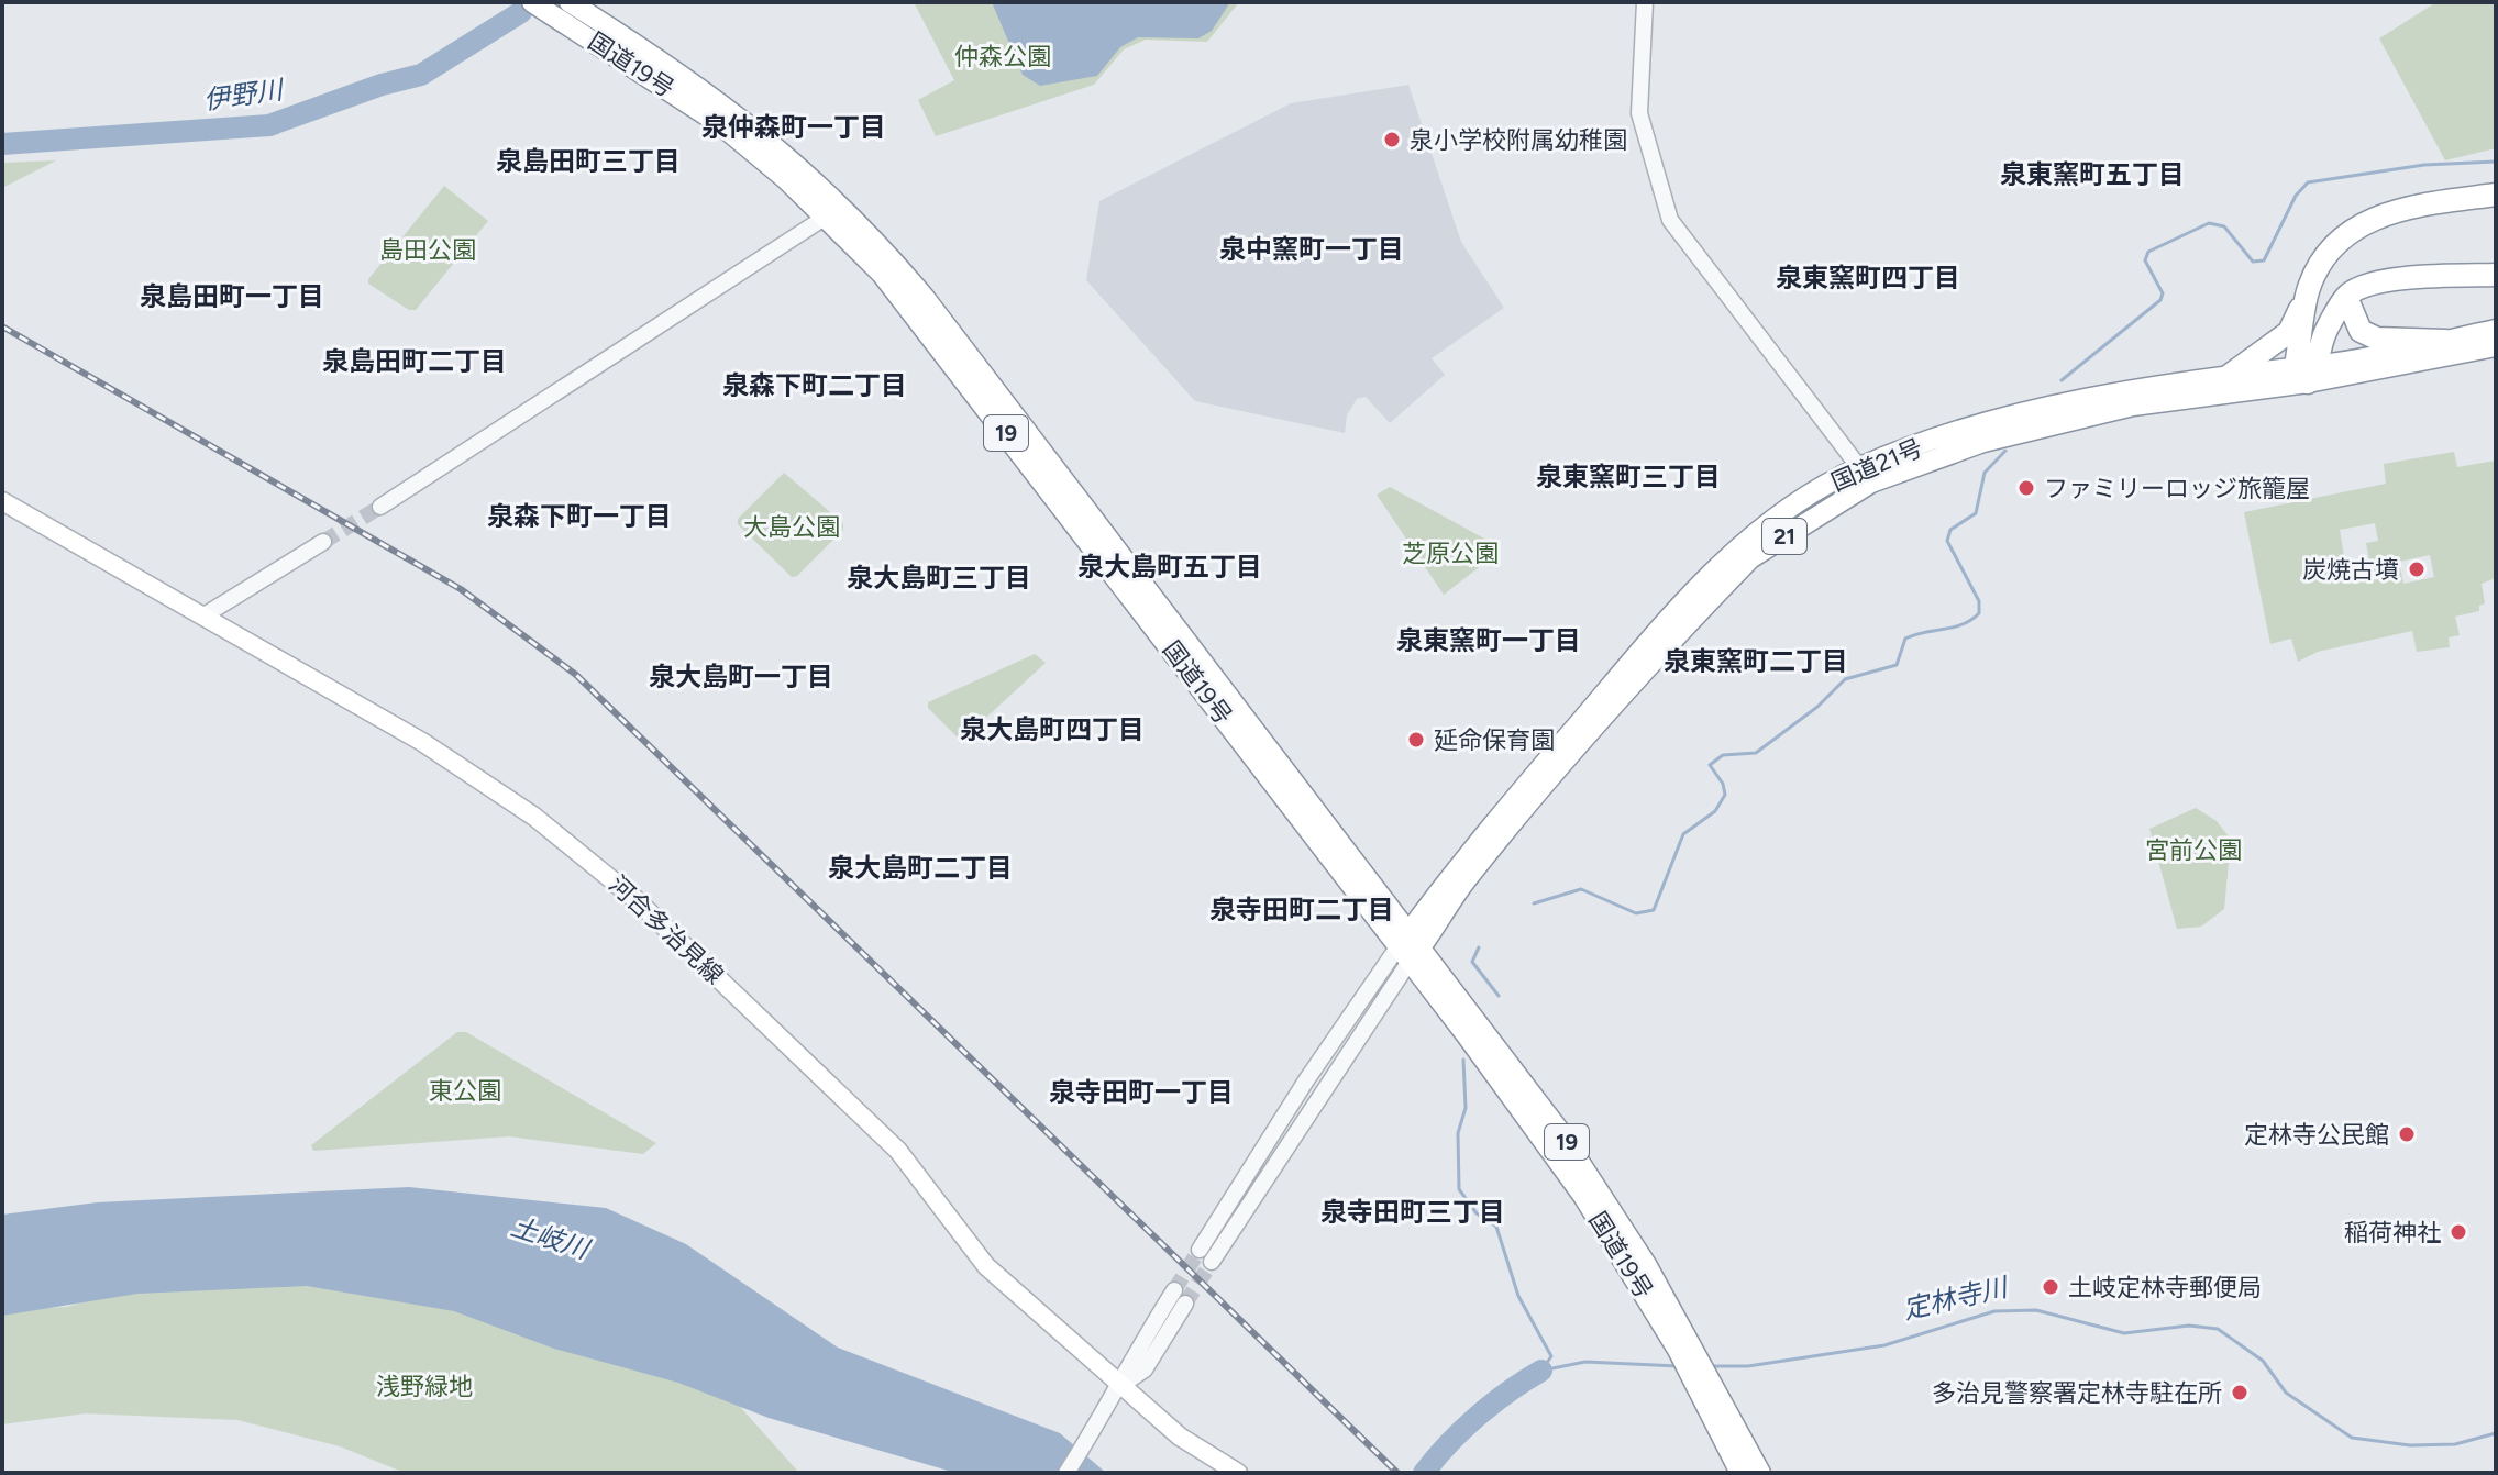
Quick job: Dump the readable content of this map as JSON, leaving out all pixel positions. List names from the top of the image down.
{
  "streets": {
    "highway": [
      "国道19号",
      "19",
      "国道21号",
      "21"
    ],
    "main road": ["河合多治見線"]
  },
  "crossings": [
    ["国道19号", "国道21号"]
  ],
  "districts": [
    "泉仲森町一丁目",
    "泉島田町三丁目",
    "泉東窯町五丁目",
    "泉中窯町一丁目",
    "泉東窯町四丁目",
    "泉島田町一丁目",
    "泉島田町二丁目",
    "泉森下町二丁目",
    "泉東窯町三丁目",
    "泉森下町一丁目",
    "泉大島町五丁目",
    "泉大島町三丁目",
    "泉東窯町一丁目",
    "泉東窯町二丁目",
    "泉大島町一丁目",
    "泉大島町四丁目",
    "泉大島町二丁目",
    "泉寺田町二丁目",
    "泉寺田町一丁目",
    "泉寺田町三丁目"
  ],
  "water": ["伊野川", "土岐川", "定林寺川"],
  "parks": [
    "仲森公園",
    "島田公園",
    "大島公園",
    "芝原公園",
    "宮前公園",
    "東公園",
    "浅野緑地"
  ],
  "places": [
    "泉小学校附属幼稚園",
    "ファミリーロッジ旅籠屋",
    "炭焼古墳",
    "延命保育園",
    "定林寺公民館",
    "稲荷神社",
    "土岐定林寺郵便局",
    "多治見警察署定林寺駐在所"
  ]
}
